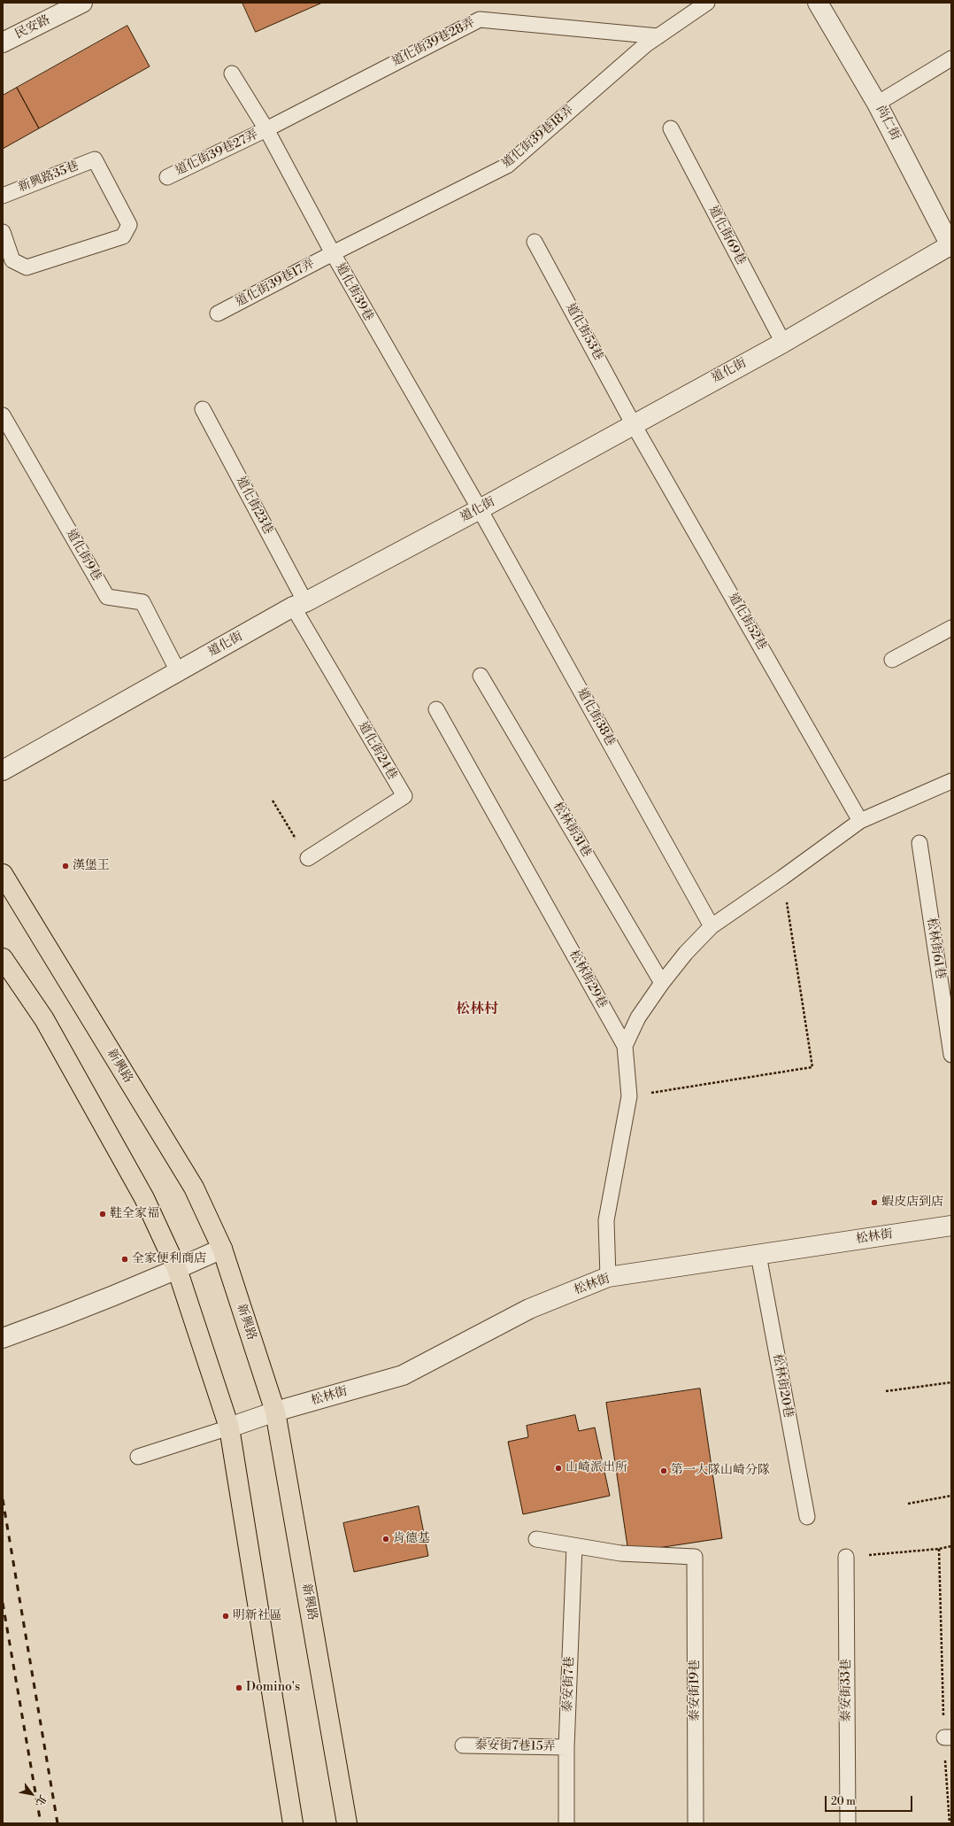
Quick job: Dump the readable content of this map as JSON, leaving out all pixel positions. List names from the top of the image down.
{
  "streets": {
    "main road": ["新興路"],
    "street": [
      "民安路",
      "尚仁街",
      "道化街",
      "松林街"
    ],
    "lane": [
      "道化街39巷28弄",
      "道化街39巷18弄",
      "道化街39巷27弄",
      "新興路35巷",
      "道化街69巷",
      "道化街39巷17弄",
      "道化街39巷",
      "道化街53巷",
      "道化街23巷",
      "道化街9巷",
      "道化街52巷",
      "道化街38巷",
      "道化街24巷",
      "松林街31巷",
      "松林街61巷",
      "松林街29巷",
      "松林街20巷",
      "泰安街7巷",
      "泰安街19巷",
      "泰安街33巷",
      "泰安街7巷15弄"
    ]
  },
  "crossings": [
    ["道化街39巷28弄", "道化街39巷18弄"],
    ["道化街39巷28弄", "道化街39巷27弄"],
    ["道化街39巷28弄", "道化街39巷"],
    ["尚仁街", "道化街"],
    ["道化街39巷18弄", "道化街39巷17弄"],
    ["道化街39巷18弄", "道化街39巷"],
    ["道化街39巷27弄", "道化街39巷"],
    ["道化街69巷", "道化街"],
    ["道化街39巷17弄", "道化街39巷"],
    ["道化街39巷", "道化街"],
    ["道化街39巷", "道化街38巷"],
    ["道化街53巷", "道化街"],
    ["道化街53巷", "道化街52巷"],
    ["道化街", "道化街23巷"],
    ["道化街", "道化街9巷"],
    ["道化街", "道化街52巷"],
    ["道化街", "道化街38巷"],
    ["道化街", "道化街24巷"],
    ["道化街23巷", "道化街24巷"],
    ["松林街29巷", "松林街"],
    ["新興路", "松林街"],
    ["松林街", "松林街20巷"],
    ["泰安街7巷", "泰安街19巷"],
    ["泰安街7巷", "泰安街7巷15弄"]
  ],
  "districts": ["松林村"],
  "places": [
    "漢堡王",
    "蝦皮店到店",
    "鞋全家福",
    "全家便利商店",
    "山崎派出所",
    "第一大隊山崎分隊",
    "肯德基",
    "明新社區",
    "Domino's"
  ],
  "scale_bar": "20 m",
  "north": "bottom right"
}
